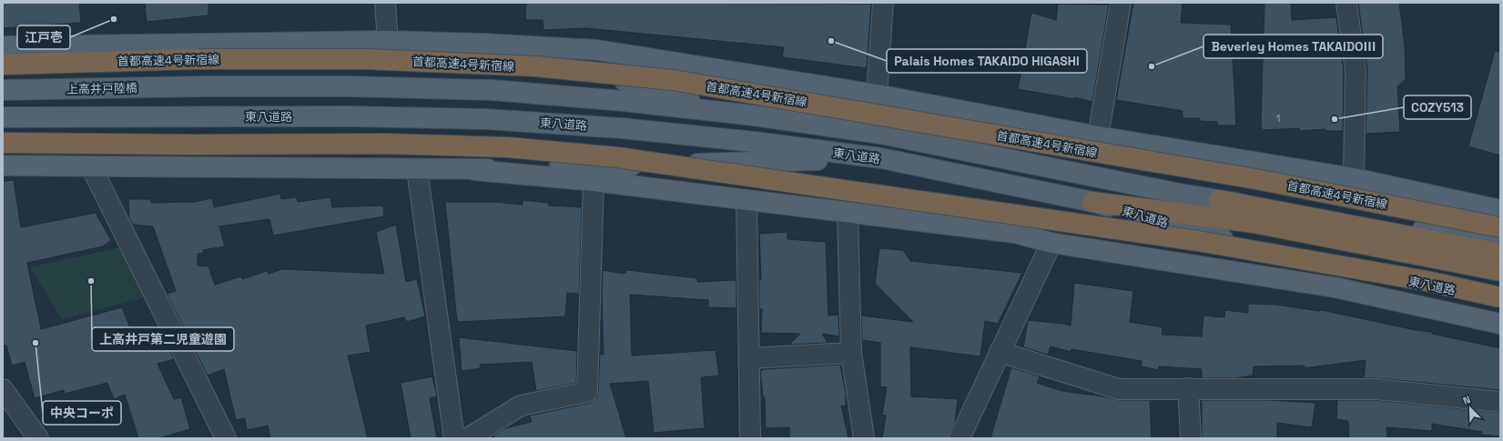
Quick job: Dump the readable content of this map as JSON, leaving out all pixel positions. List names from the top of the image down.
{
  "streets": {
    "highway": ["首都高速4号新宿線"],
    "main road": ["上高井戸陸橋", "東八道路"]
  },
  "crossings": [
    ["上高井戸陸橋", "東八道路"]
  ],
  "places": [
    "江戸壱",
    "Palais Homes TAKAIDO HIGASHI",
    "Beverley Homes TAKAIDOⅢ",
    "COZY513",
    "上高井戸第二児童遊園",
    "中央コーポ"
  ],
  "house_numbers": ["1"],
  "north": "top left"
}
